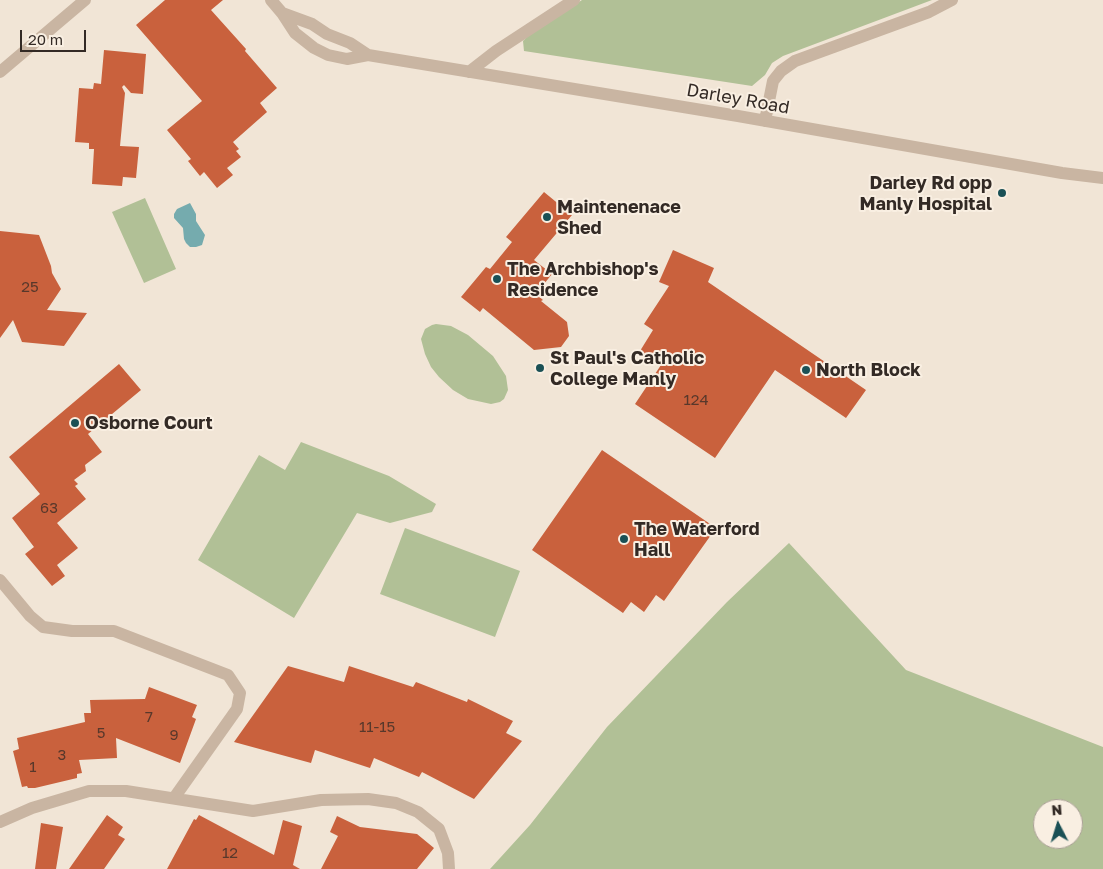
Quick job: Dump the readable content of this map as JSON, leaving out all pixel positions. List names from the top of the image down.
{
  "streets": {
    "street": ["Darley Road"]
  },
  "places": [
    "Darley Rd opp Manly Hospital",
    "Maintenenace Shed",
    "The Archbishop's Residence",
    "St Paul's Catholic College Manly",
    "North Block",
    "Osborne Court",
    "The Waterford Hall"
  ],
  "house_numbers": [
    "25",
    "124",
    "63",
    "7",
    "11-15",
    "5",
    "9",
    "3",
    "1",
    "12"
  ],
  "scale_bar": "20 m",
  "north": "top"
}
